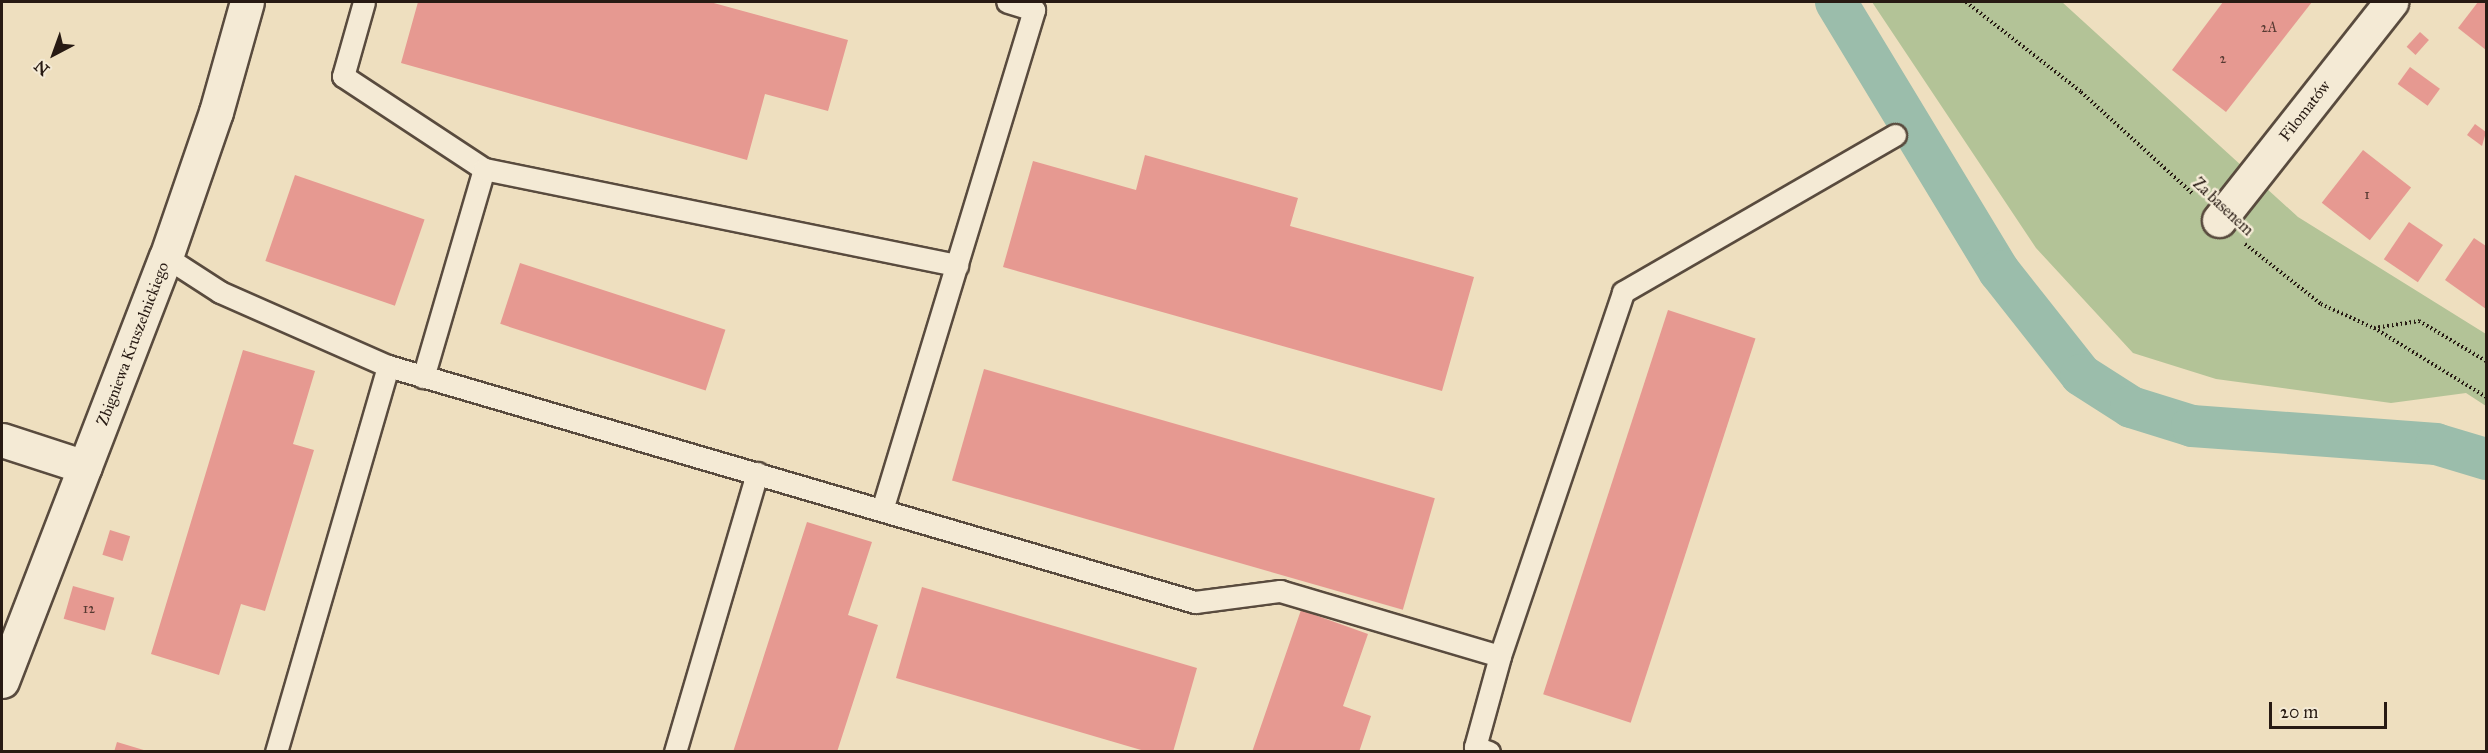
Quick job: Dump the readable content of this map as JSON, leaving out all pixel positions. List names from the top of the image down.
{
  "streets": {
    "street": ["Filomatów", "Zbigniewa Kruszelnickiego"],
    "path": ["Za basenem"]
  },
  "crossings": [
    ["Filomatów", "Za basenem"]
  ],
  "house_numbers": [
    "2A",
    "2",
    "1",
    "12"
  ],
  "scale_bar": "20 m",
  "north": "bottom left"
}
